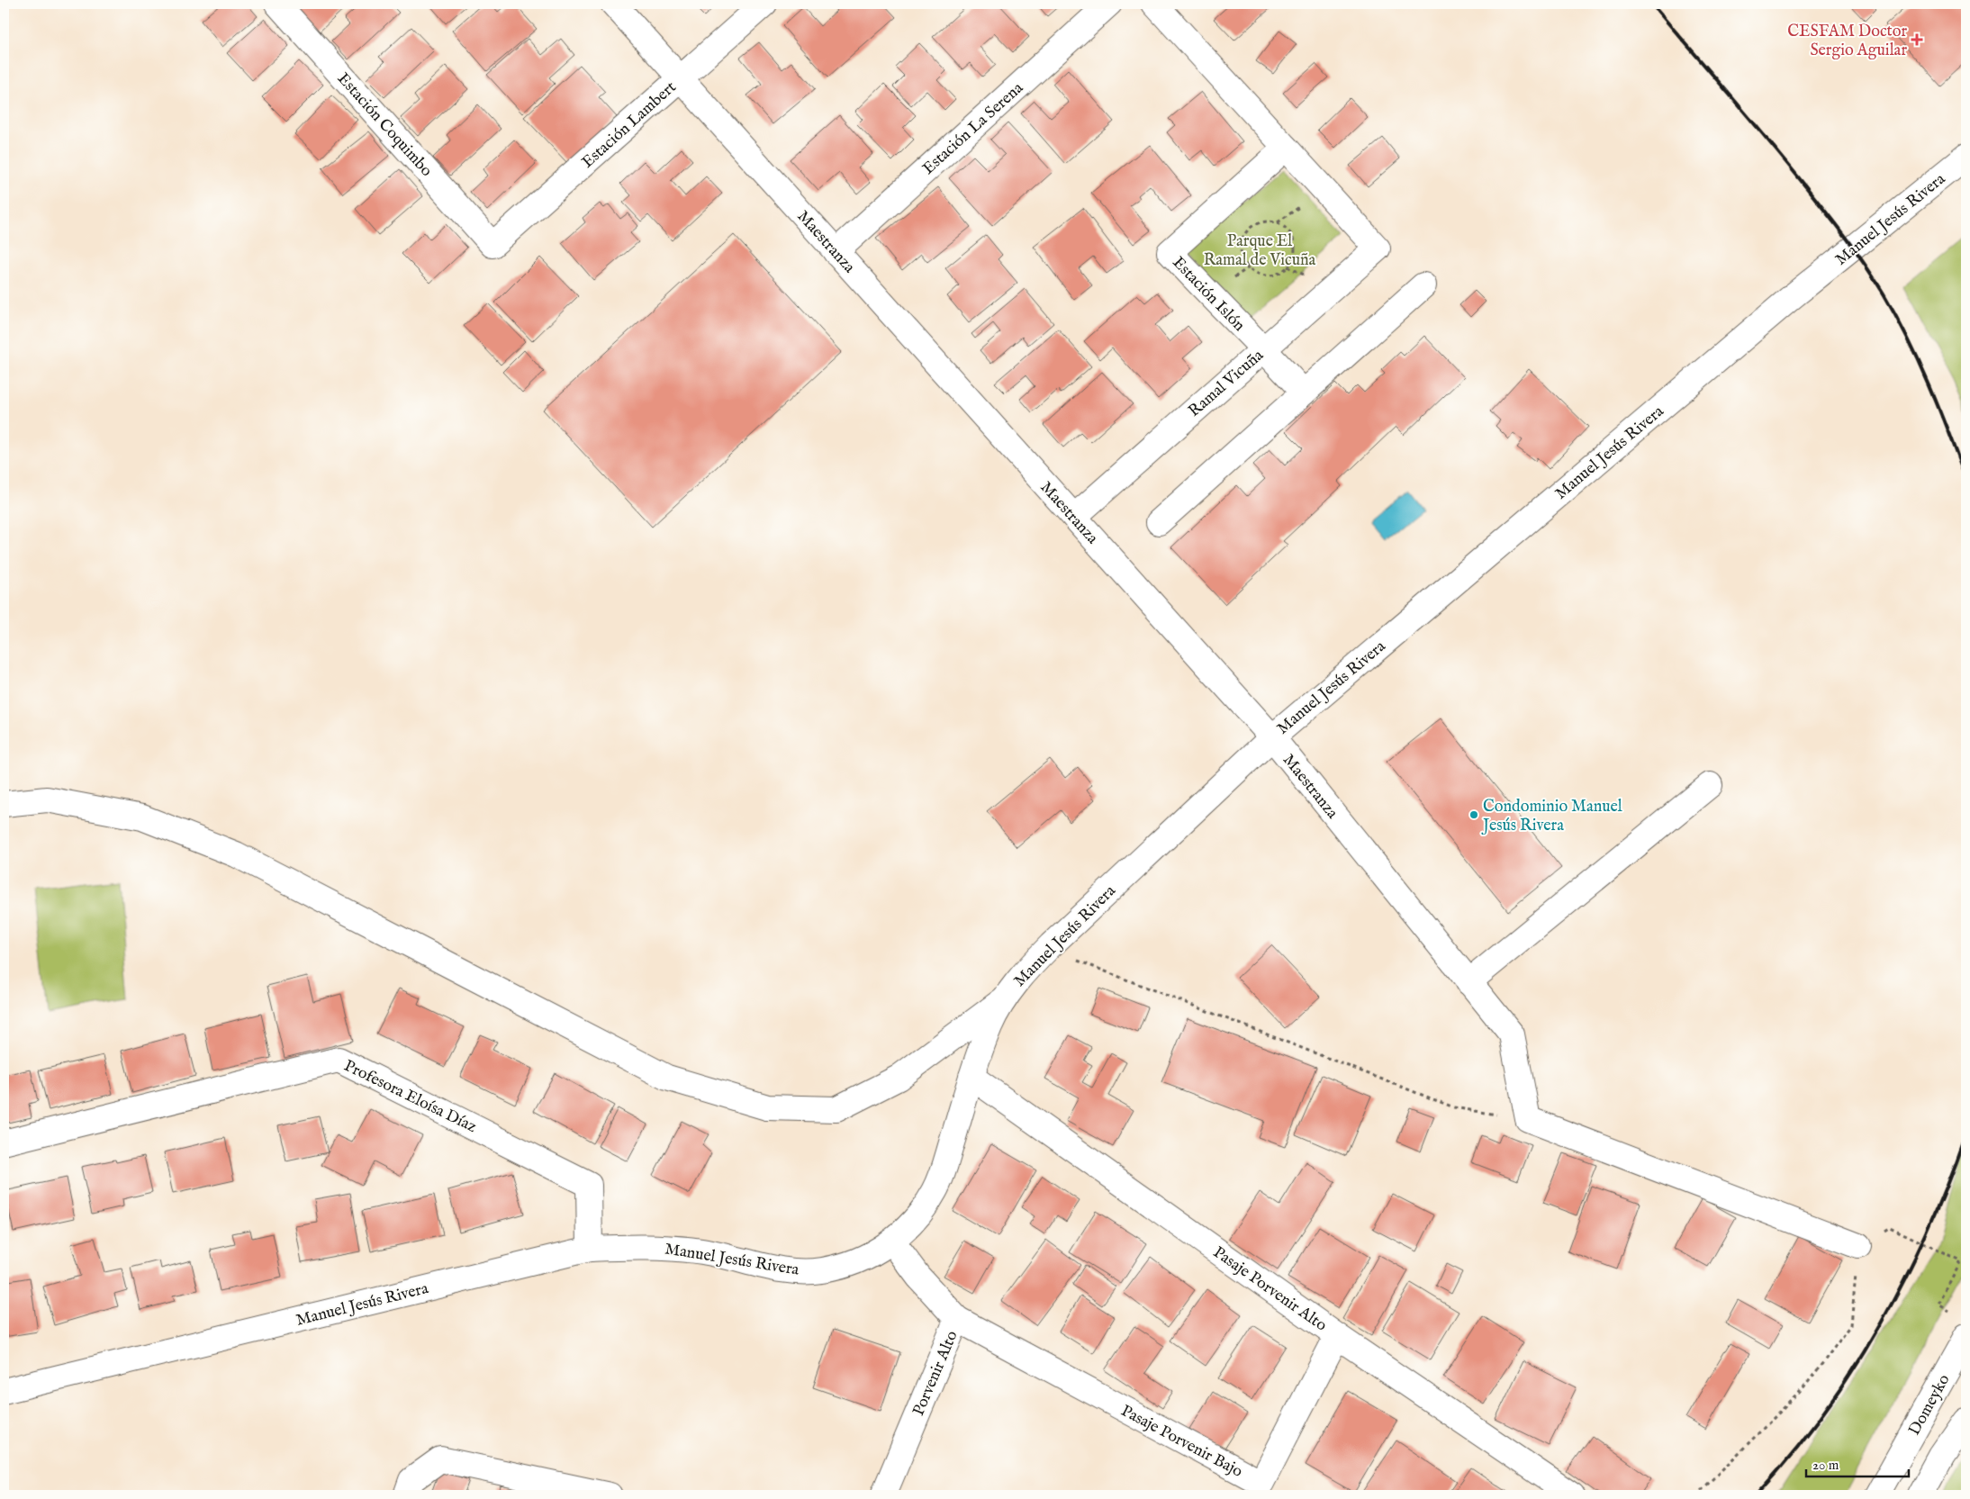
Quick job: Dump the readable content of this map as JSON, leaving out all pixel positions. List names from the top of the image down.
{
  "streets": {
    "main road": [
      "Estación Coquimbo",
      "Estación Lambert",
      "Estación La Serena",
      "Manuel Jesús Rivera",
      "Maestranza",
      "Estación Islón",
      "Ramal Vicuña",
      "Profesora Eloísa Díaz",
      "Pasaje Porvenir Alto",
      "Porvenir Alto",
      "Domeyko",
      "Pasaje Porvenir Bajo"
    ]
  },
  "crossings": [
    ["Estación Coquimbo", "Estación Lambert"],
    ["Estación Lambert", "Maestranza"],
    ["Estación La Serena", "Maestranza"],
    ["Manuel Jesús Rivera", "Maestranza"],
    ["Manuel Jesús Rivera", "Profesora Eloísa Díaz"],
    ["Manuel Jesús Rivera", "Pasaje Porvenir Alto"],
    ["Manuel Jesús Rivera", "Porvenir Alto"],
    ["Maestranza", "Ramal Vicuña"],
    ["Estación Islón", "Ramal Vicuña"],
    ["Pasaje Porvenir Alto", "Pasaje Porvenir Bajo"],
    ["Porvenir Alto", "Pasaje Porvenir Bajo"]
  ],
  "parks": ["Parque El Ramal de Vicuña"],
  "places": {
    "health": ["CESFAM Doctor Sergio Aguilar"],
    "other": ["Condominio Manuel Jesús Rivera"]
  },
  "scale_bar": "20 m"
}
